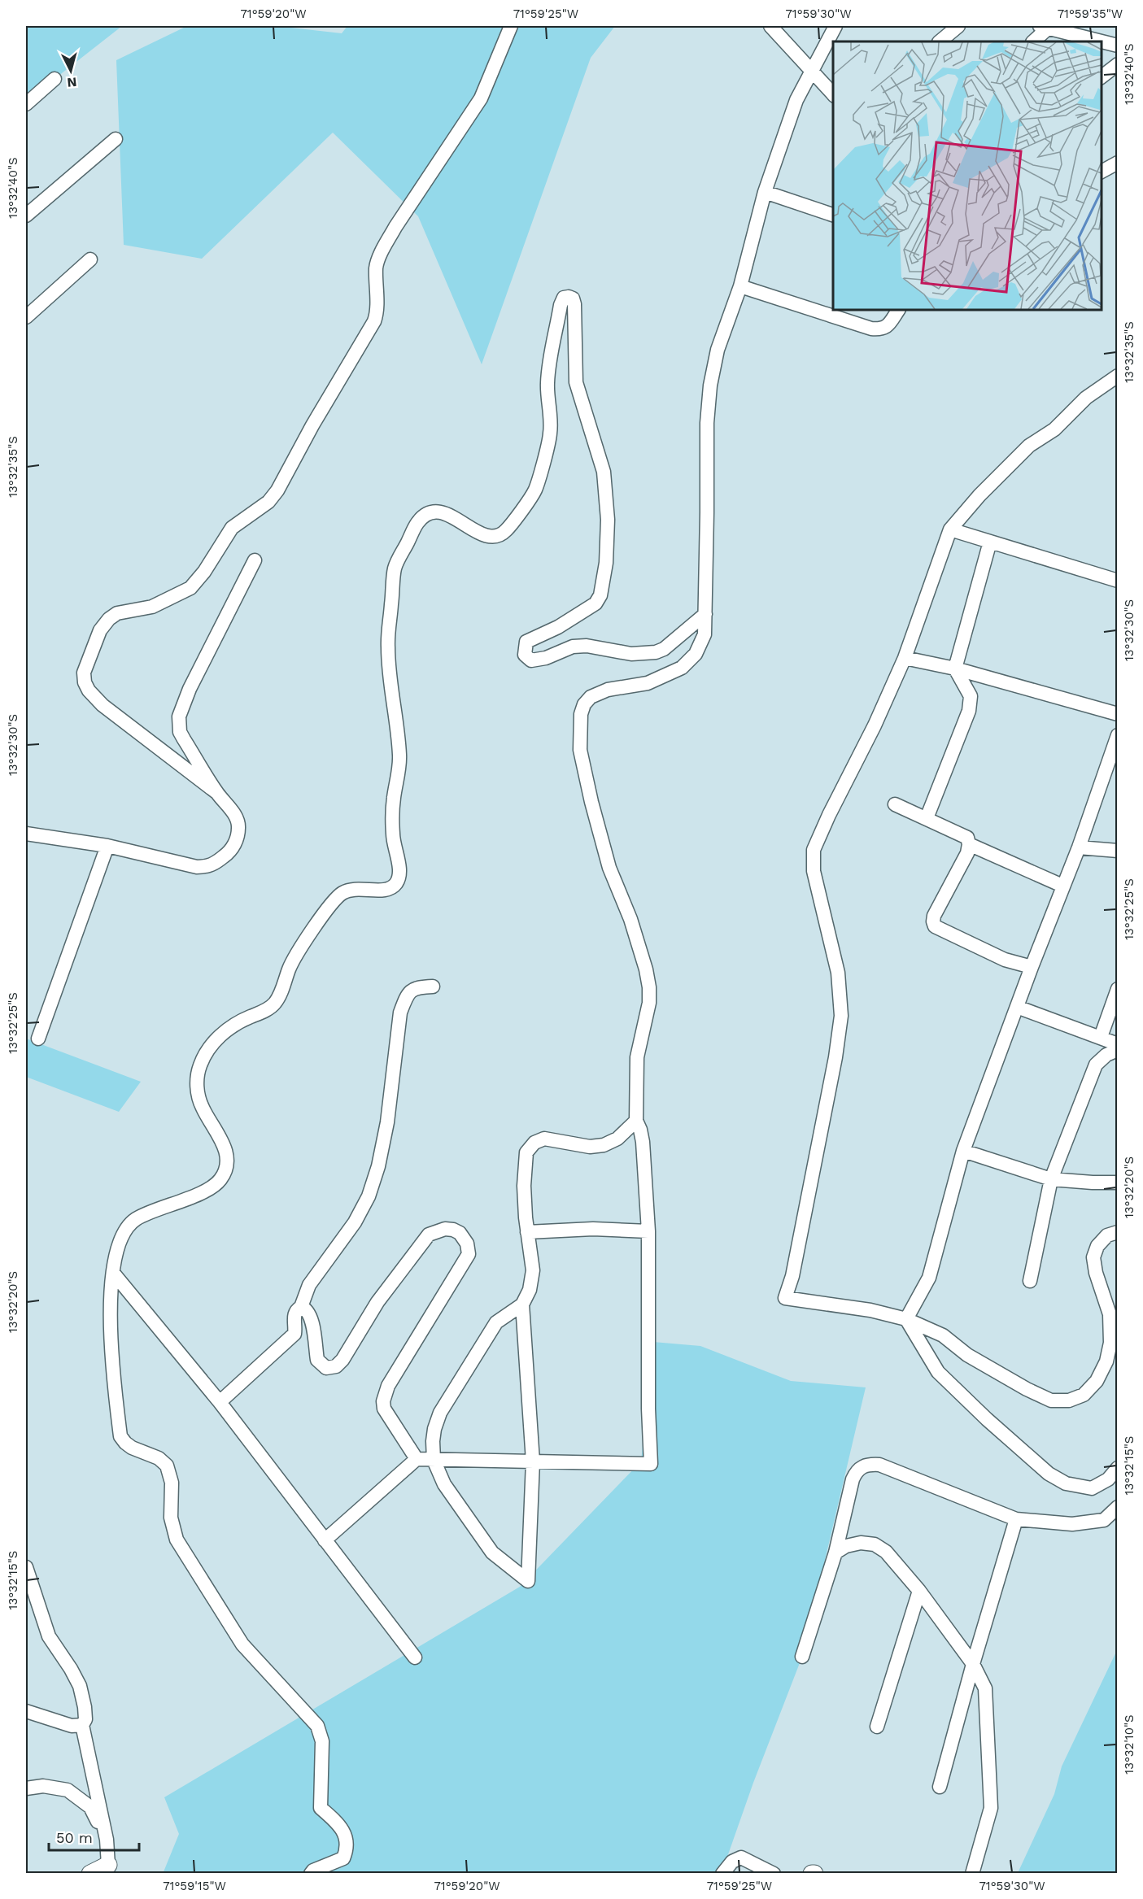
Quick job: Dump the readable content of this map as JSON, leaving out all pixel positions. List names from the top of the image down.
{
  "scale_bar": "50 m",
  "north": "bottom",
  "coordinates": [
    "71°59'20\"W",
    "71°59'25\"W",
    "71°59'30\"W",
    "71°59'35\"W",
    "13°32'40\"S",
    "13°32'35\"S",
    "13°32'30\"S",
    "13°32'25\"S",
    "13°32'20\"S",
    "13°32'15\"S",
    "13°32'10\"S",
    "71°59'15\"W"
  ]
}
